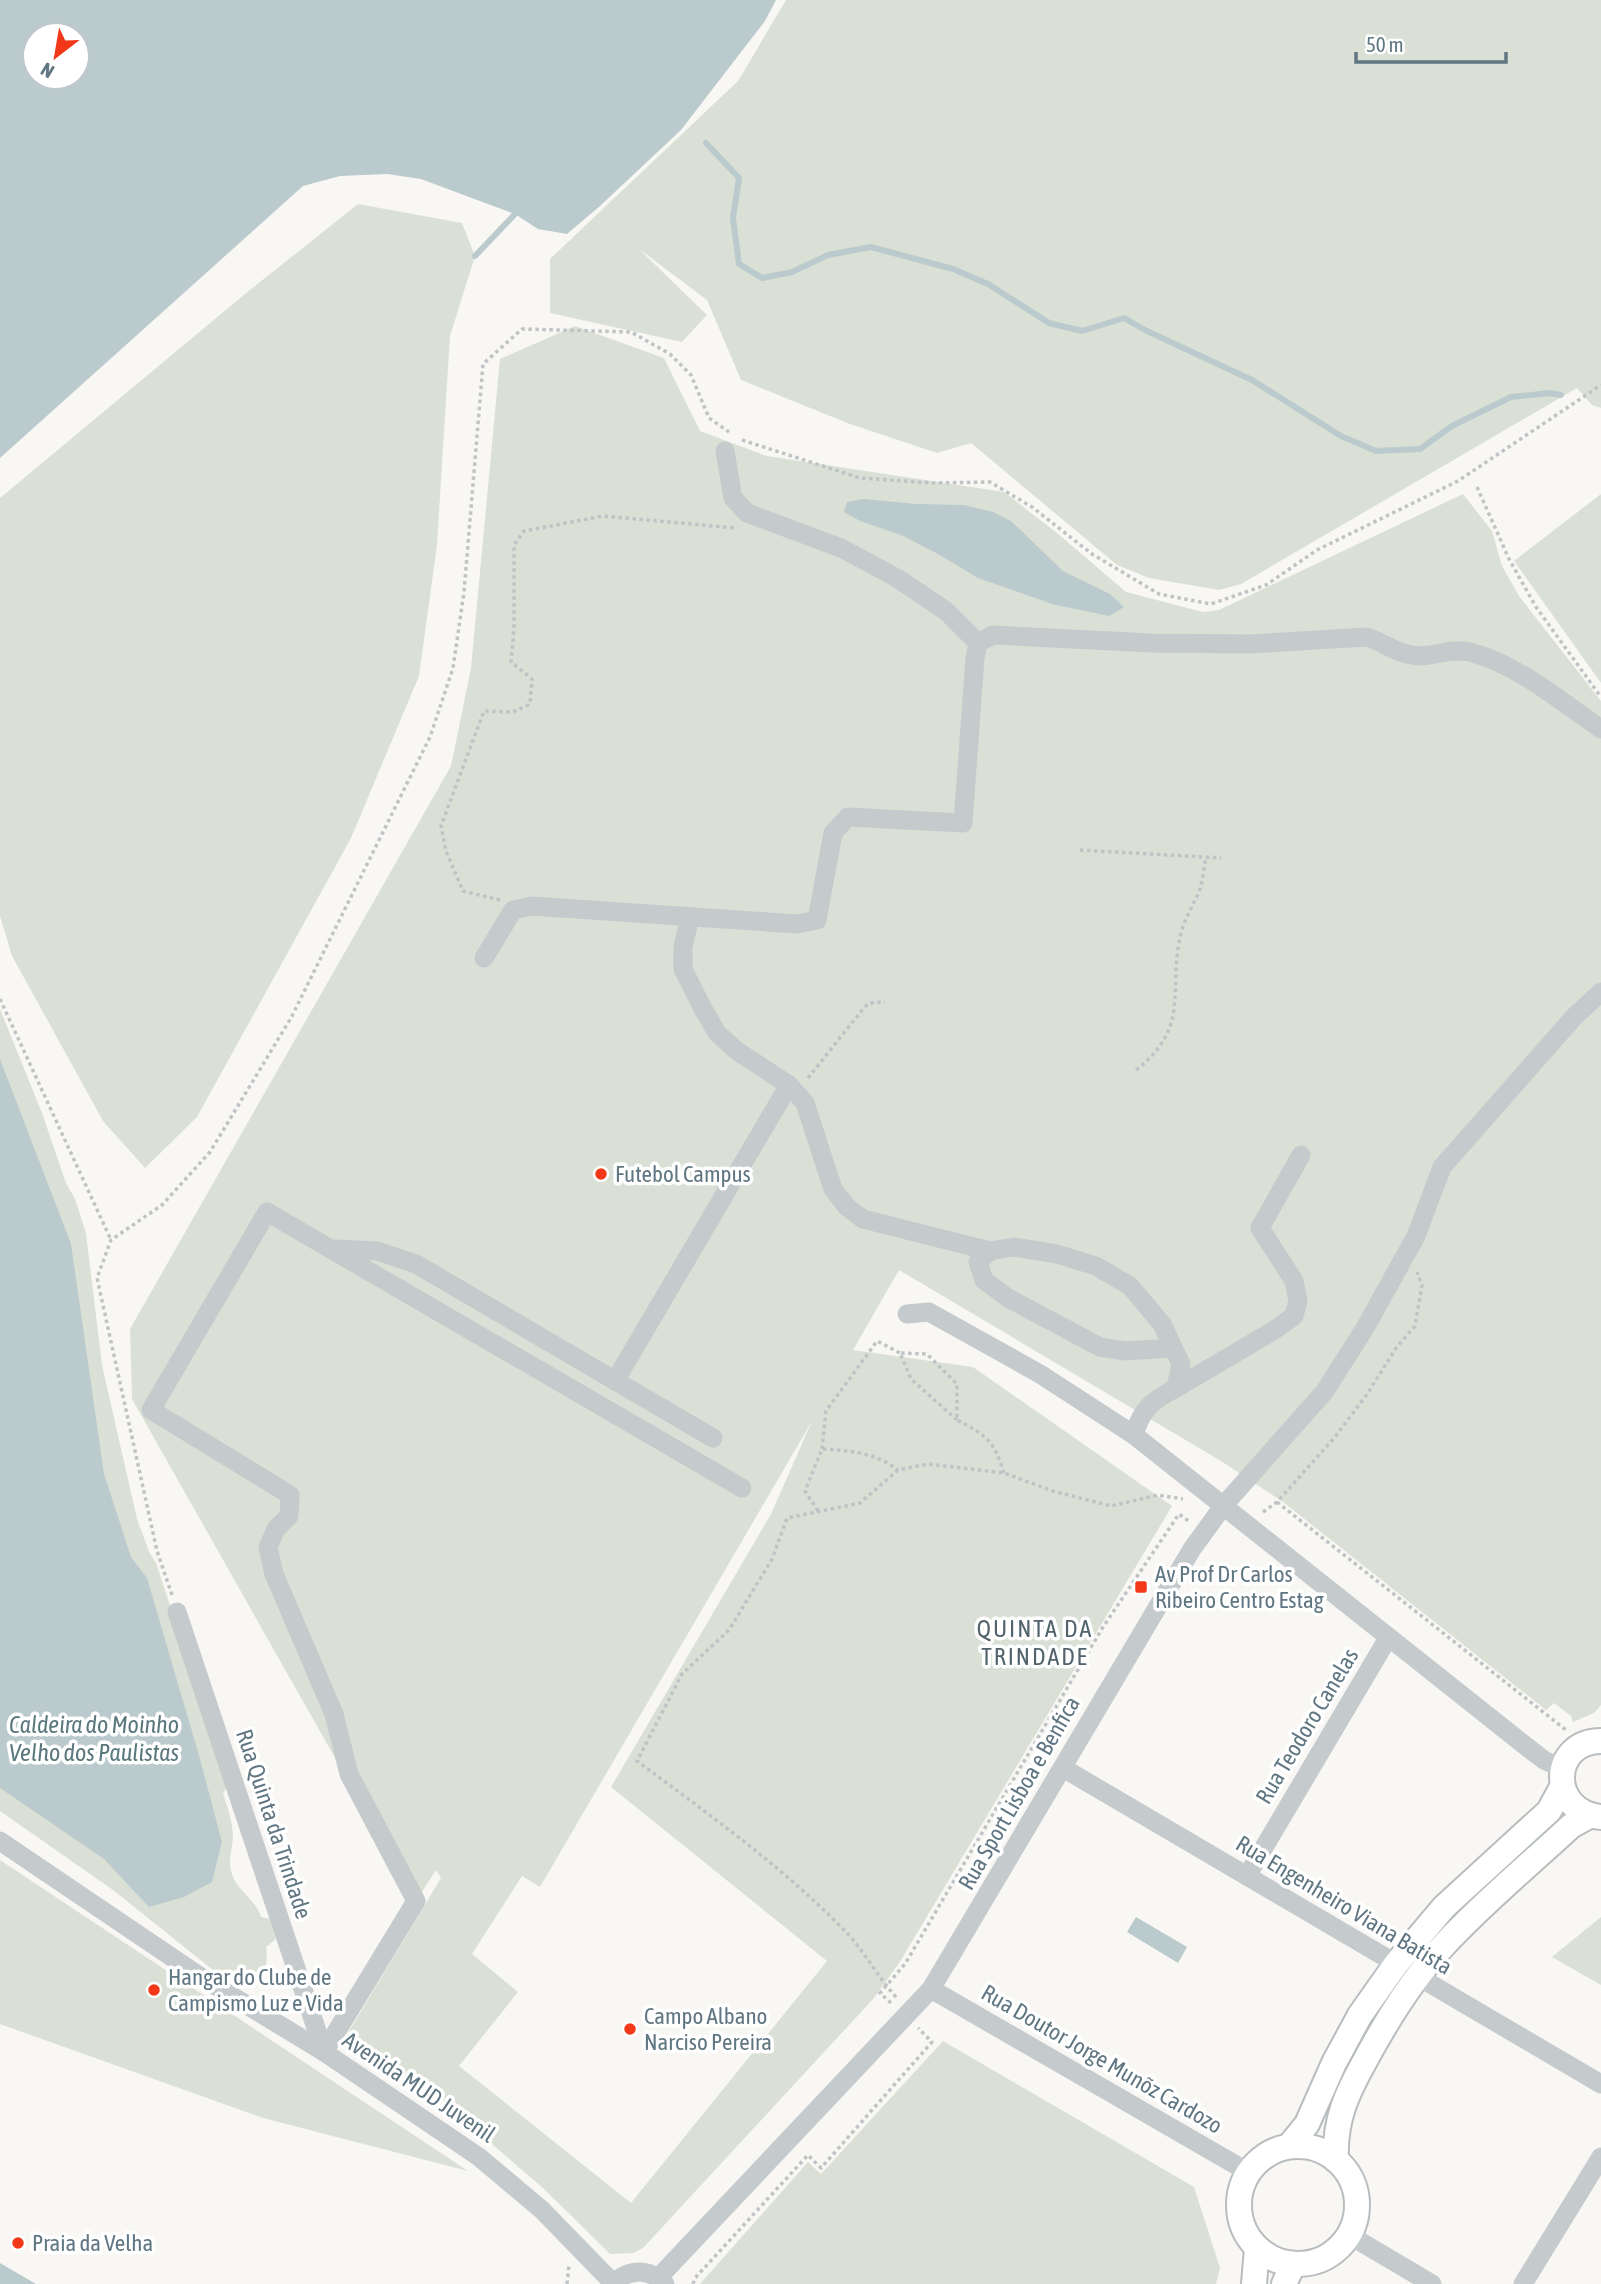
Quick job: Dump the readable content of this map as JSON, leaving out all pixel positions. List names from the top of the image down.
{
  "streets": {
    "street": [
      "Rua Teodoro Canelas",
      "Rua Sport Lisboa e Benfica",
      "Rua Quinta da Trindade",
      "Rua Engenheiro Viana Batista",
      "Rua Doutor Jorge Munõz Cardozo",
      "Avenida MUD Juvenil"
    ]
  },
  "crossings": [
    ["Rua Teodoro Canelas", "Rua Engenheiro Viana Batista"],
    ["Rua Sport Lisboa e Benfica", "Rua Engenheiro Viana Batista"],
    ["Rua Sport Lisboa e Benfica", "Rua Doutor Jorge Munõz Cardozo"],
    ["Rua Quinta da Trindade", "Avenida MUD Juvenil"]
  ],
  "districts": ["QUINTA DA TRINDADE"],
  "water": ["Caldeira do Moinho Velho dos Paulistas"],
  "places": {
    "other": [
      "Futebol Campus",
      "Hangar do Clube de Campismo Luz e Vida",
      "Campo Albano Narciso Pereira",
      "Praia da Velha"
    ],
    "transit": ["Av Prof Dr Carlos Ribeiro Centro Estag"]
  },
  "scale_bar": "50 m",
  "north": "bottom left"
}
